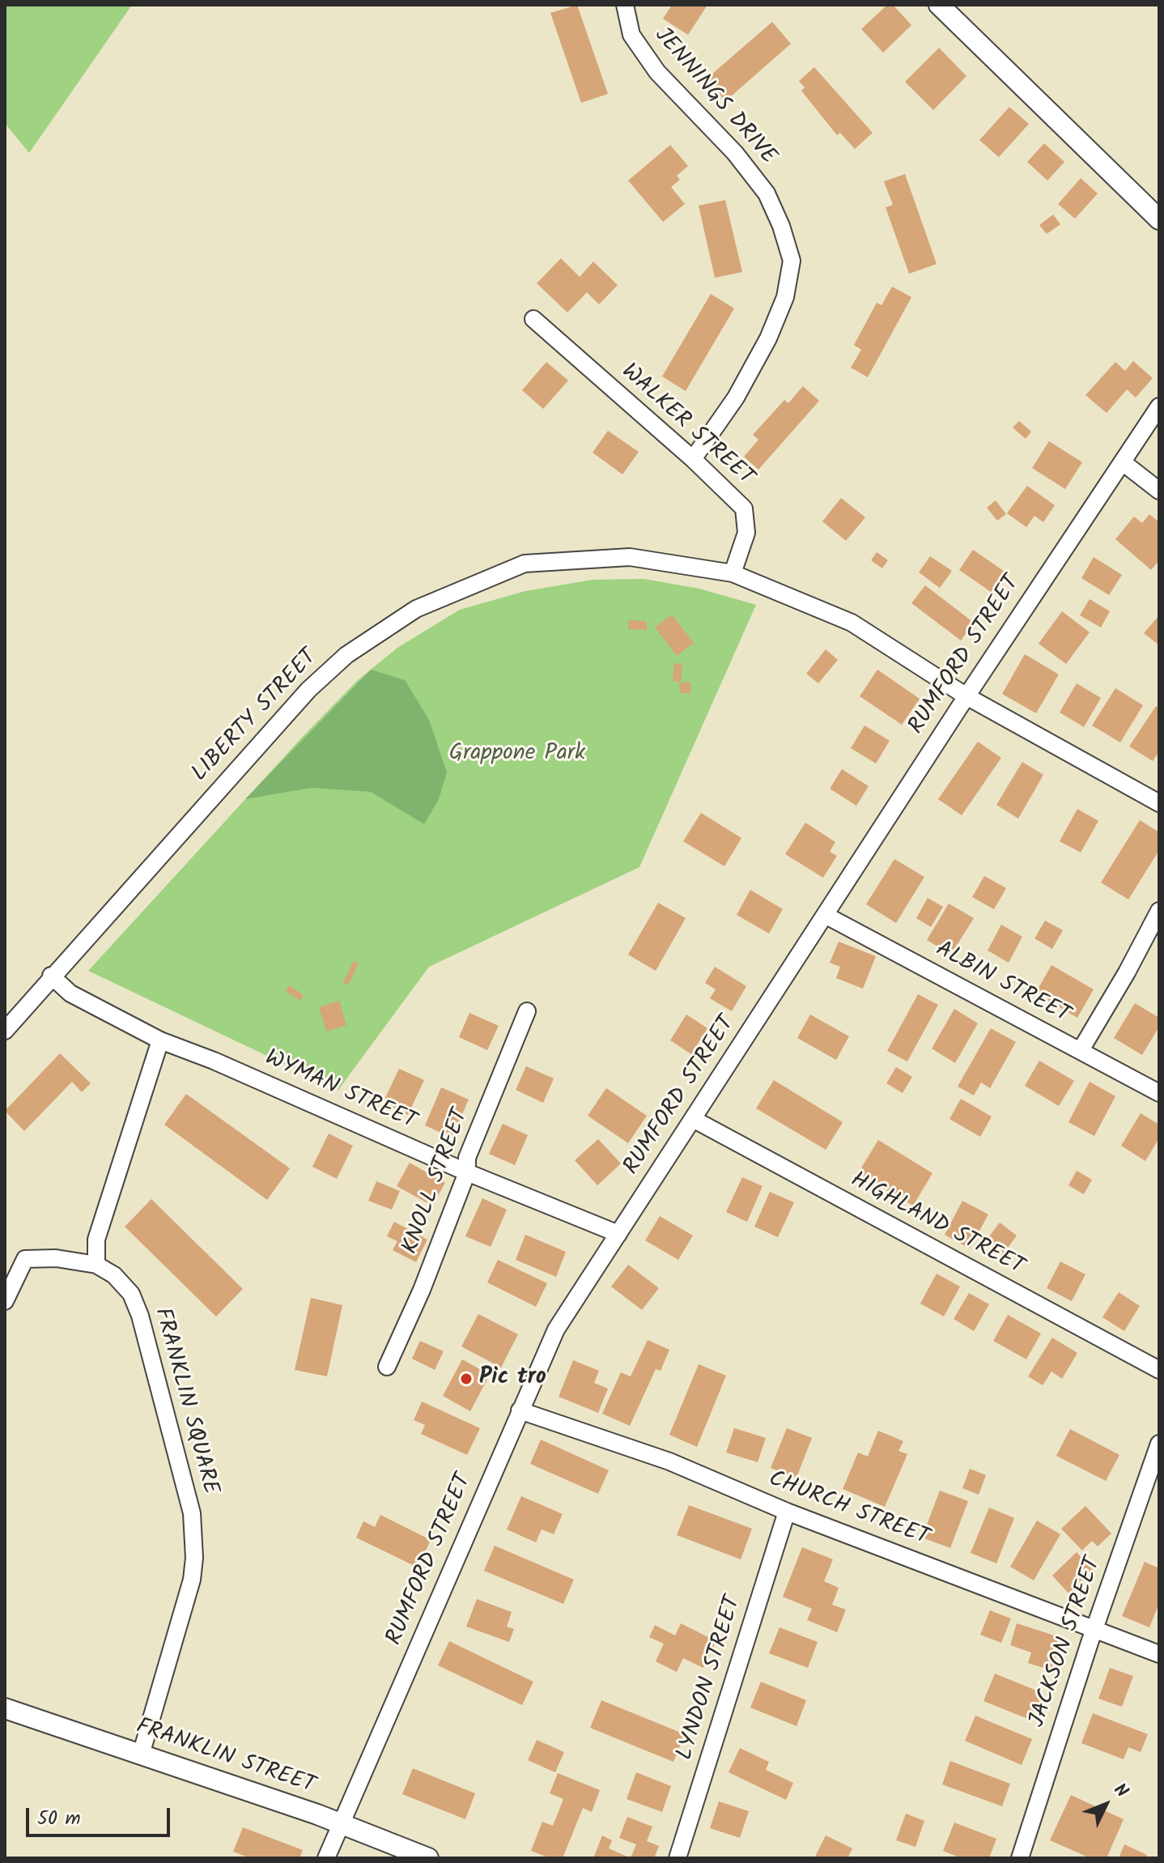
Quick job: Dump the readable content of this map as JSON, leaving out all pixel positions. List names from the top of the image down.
{
  "streets": {
    "street": [
      "JENNINGS DRIVE",
      "WALKER STREET",
      "RUMFORD STREET",
      "LIBERTY STREET",
      "ALBIN STREET",
      "WYMAN STREET",
      "KNOLL STREET",
      "HIGHLAND STREET",
      "FRANKLIN SQUARE",
      "CHURCH STREET",
      "JACKSON STREET",
      "LYNDON STREET",
      "FRANKLIN STREET"
    ]
  },
  "crossings": [
    ["JENNINGS DRIVE", "WALKER STREET"],
    ["WALKER STREET", "LIBERTY STREET"],
    ["RUMFORD STREET", "ALBIN STREET"],
    ["RUMFORD STREET", "WYMAN STREET"],
    ["RUMFORD STREET", "HIGHLAND STREET"],
    ["RUMFORD STREET", "CHURCH STREET"],
    ["RUMFORD STREET", "FRANKLIN STREET"],
    ["LIBERTY STREET", "WYMAN STREET"],
    ["WYMAN STREET", "KNOLL STREET"],
    ["FRANKLIN SQUARE", "FRANKLIN STREET"],
    ["CHURCH STREET", "JACKSON STREET"],
    ["CHURCH STREET", "LYNDON STREET"]
  ],
  "parks": ["Grappone Park"],
  "places": ["Pic tro"],
  "scale_bar": "50 m",
  "north": "top right"
}
